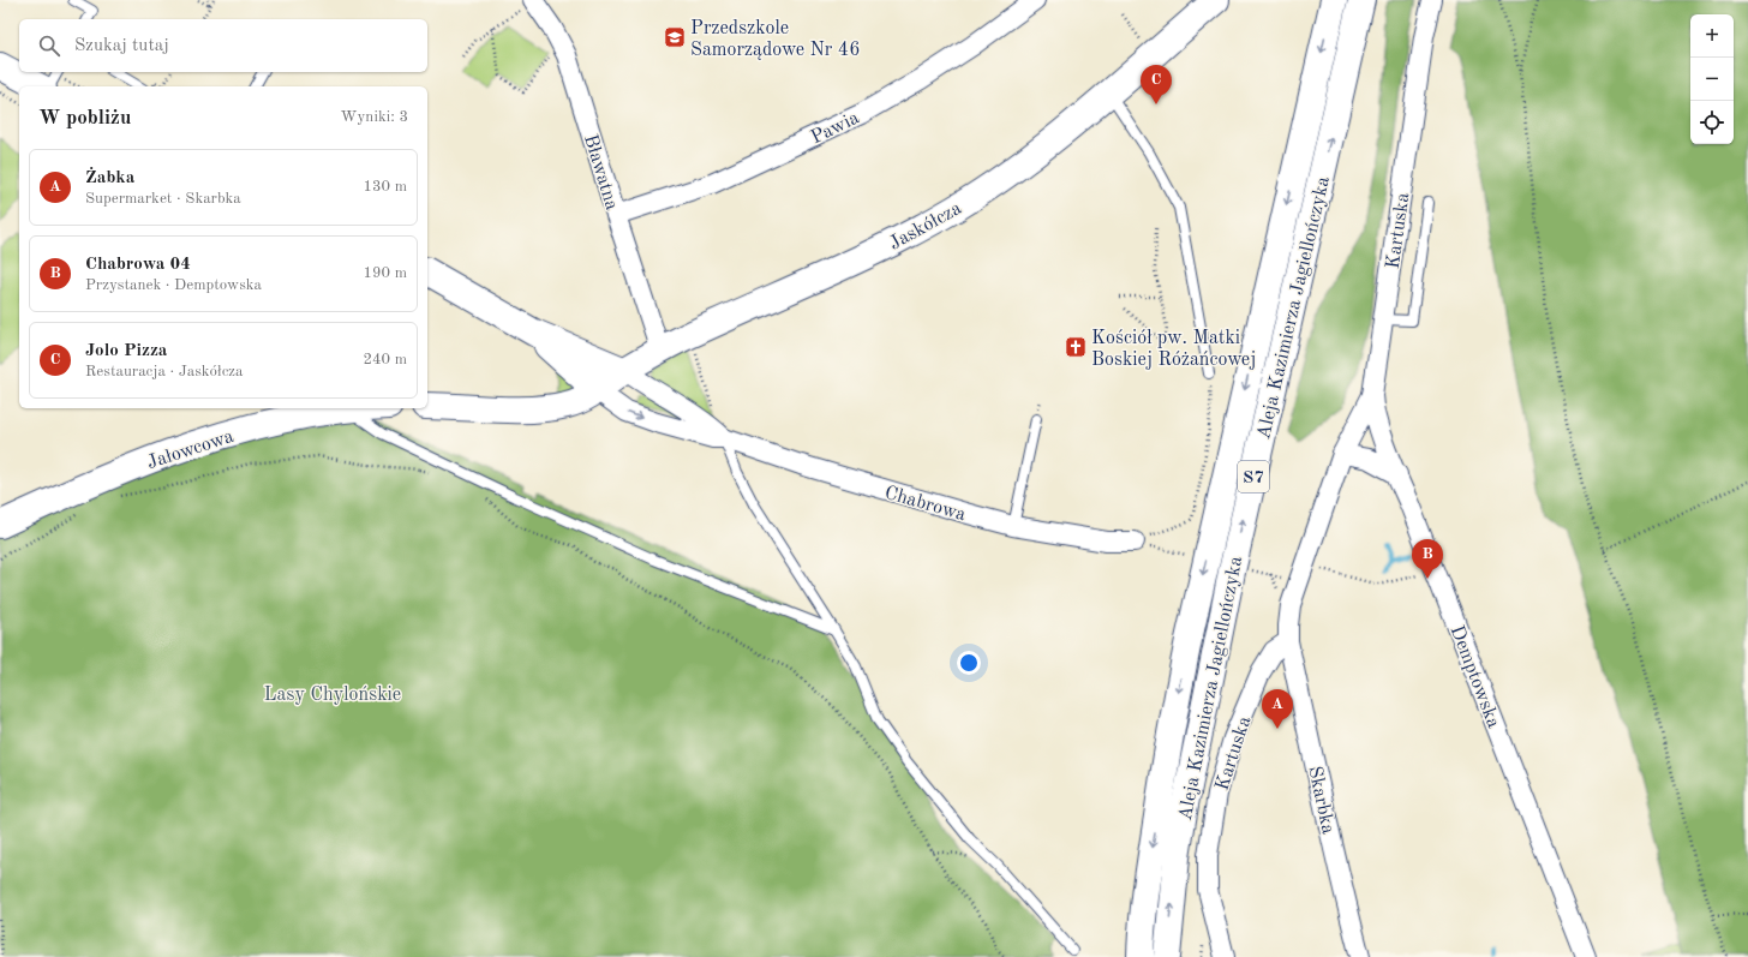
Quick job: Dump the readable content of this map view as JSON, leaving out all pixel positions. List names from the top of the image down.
{
  "streets": {
    "main road": [
      "Jaskółcza",
      "Aleja Kazimierza Jagiellończyka",
      "Jałowcowa",
      "S7",
      "Chabrowa"
    ],
    "street": [
      "Pawia",
      "Bławatna",
      "Kartuska",
      "Demptowska",
      "Skarbka"
    ]
  },
  "crossings": [
    ["Pawia", "Bławatna"],
    ["Bławatna", "Jaskółcza"],
    ["Jaskółcza", "Chabrowa"],
    ["Kartuska", "Demptowska"],
    ["Kartuska", "Skarbka"]
  ],
  "parks": ["Lasy Chylońskie"],
  "places": {
    "school or university": ["Przedszkole Samorządowe Nr 46"],
    "church": ["Kościół pw. Matki Boskiej Różańcowej"]
  },
  "page": {
    "map_buttons": ["+", "−"],
    "search": "Szukaj tutaj",
    "pins": ["C", "B", "A"],
    "heading": ["W pobliżu", "Wyniki: 3"],
    "list": [
      {
        "mark": "A",
        "name": "Żabka",
        "note": "Supermarket · Skarbka",
        "value": "130 m"
      },
      {
        "mark": "B",
        "name": "Chabrowa 04",
        "note": "Przystanek · Demptowska",
        "value": "190 m"
      },
      {
        "mark": "C",
        "name": "Jolo Pizza",
        "note": "Restauracja · Jaskółcza",
        "value": "240 m"
      }
    ]
  }
}
